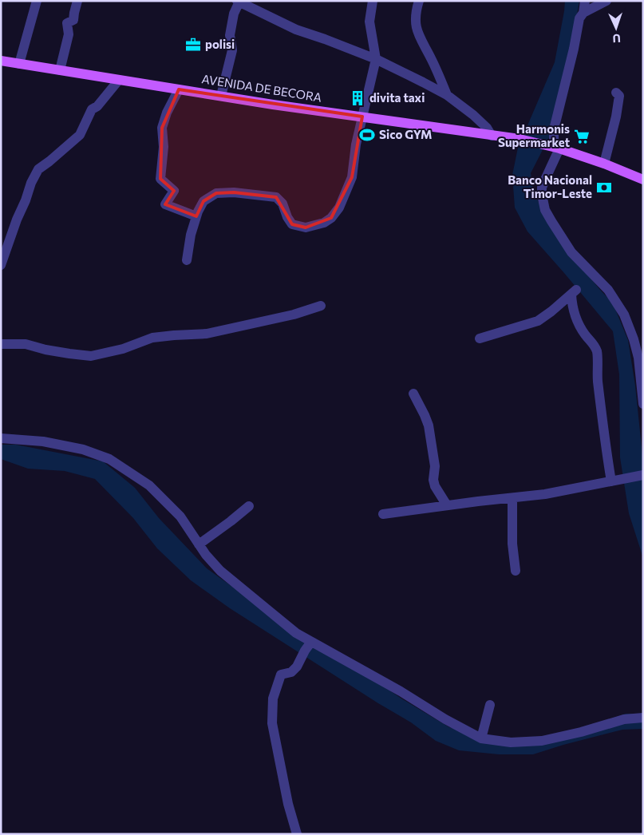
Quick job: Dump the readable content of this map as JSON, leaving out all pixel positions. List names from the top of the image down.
{
  "streets": {
    "main road": ["AVENIDA DE BECORA"]
  },
  "places": {
    "office": ["polisi"],
    "building": ["divita taxi"],
    "sports": ["Sico GYM"],
    "supermarket": ["Harmonis Supermarket"],
    "bank": ["Banco Nacional Timor-Leste"]
  },
  "north": "bottom"
}
